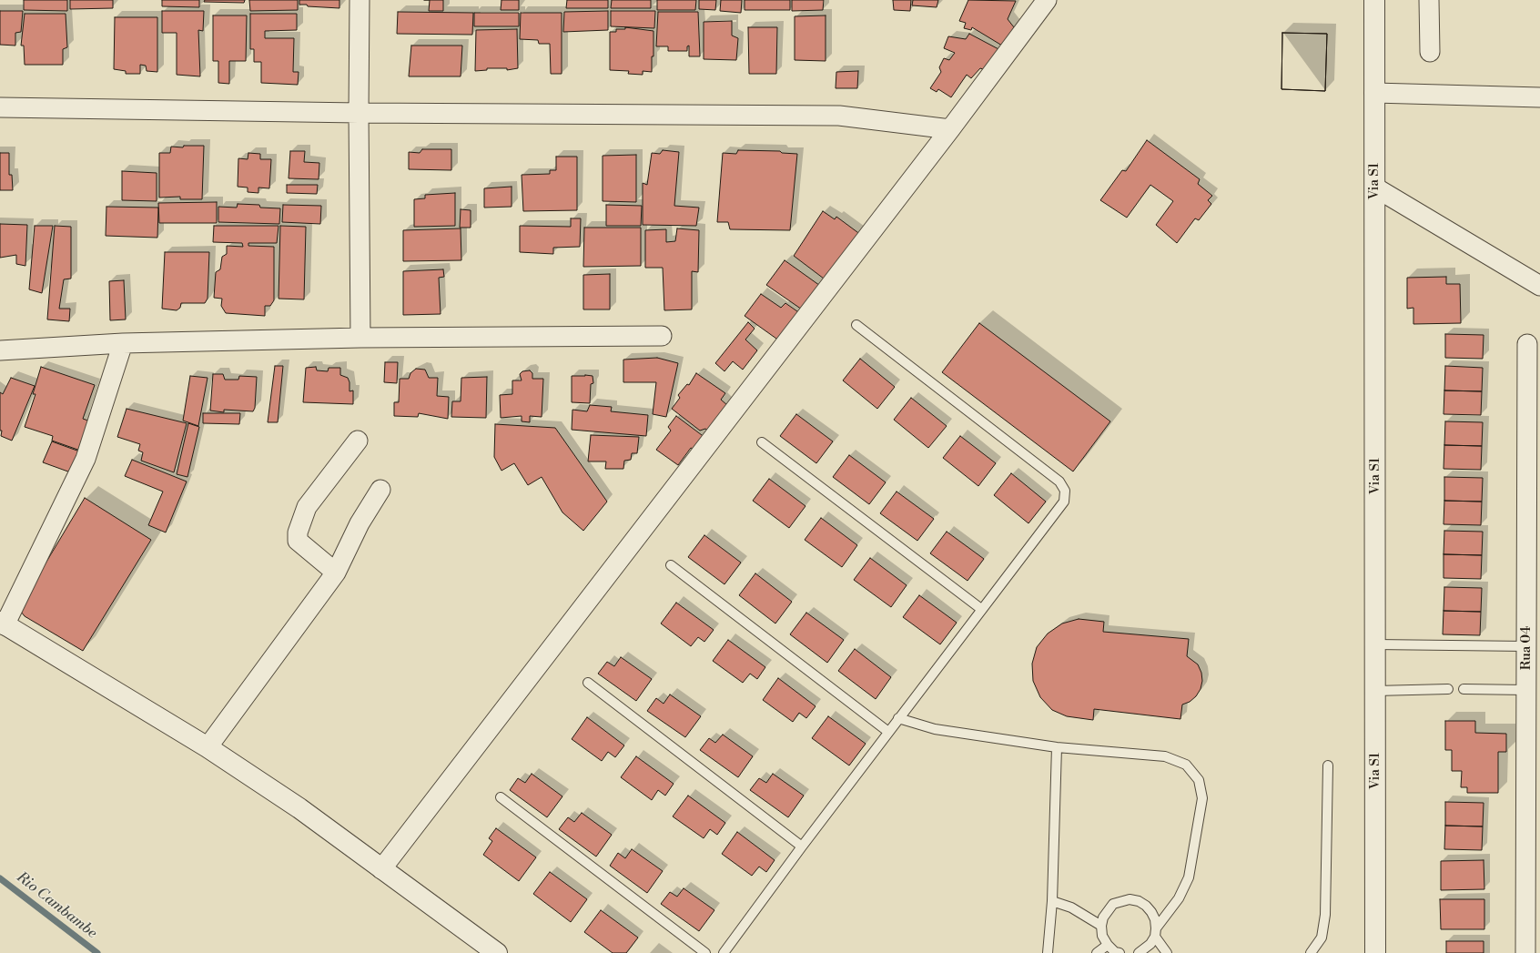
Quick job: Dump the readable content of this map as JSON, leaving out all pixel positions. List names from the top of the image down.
{
  "streets": {
    "street": ["Via S1", "Rua 04"]
  },
  "water": ["Rio Cambambe"]
}
